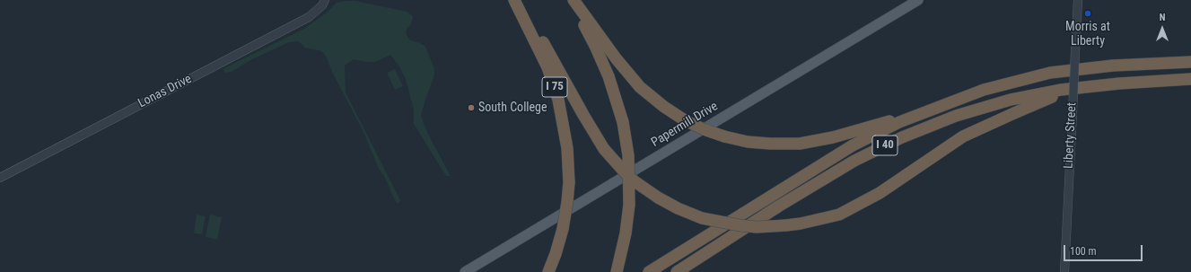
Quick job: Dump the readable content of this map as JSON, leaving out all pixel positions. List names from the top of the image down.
{
  "streets": {
    "highway": ["I 75", "I 40"],
    "main road": ["Papermill Drive"],
    "street": ["Lonas Drive", "Liberty Street"]
  },
  "places": ["Morris at Liberty", "South College"],
  "scale_bar": "100 m",
  "north": "top"
}
